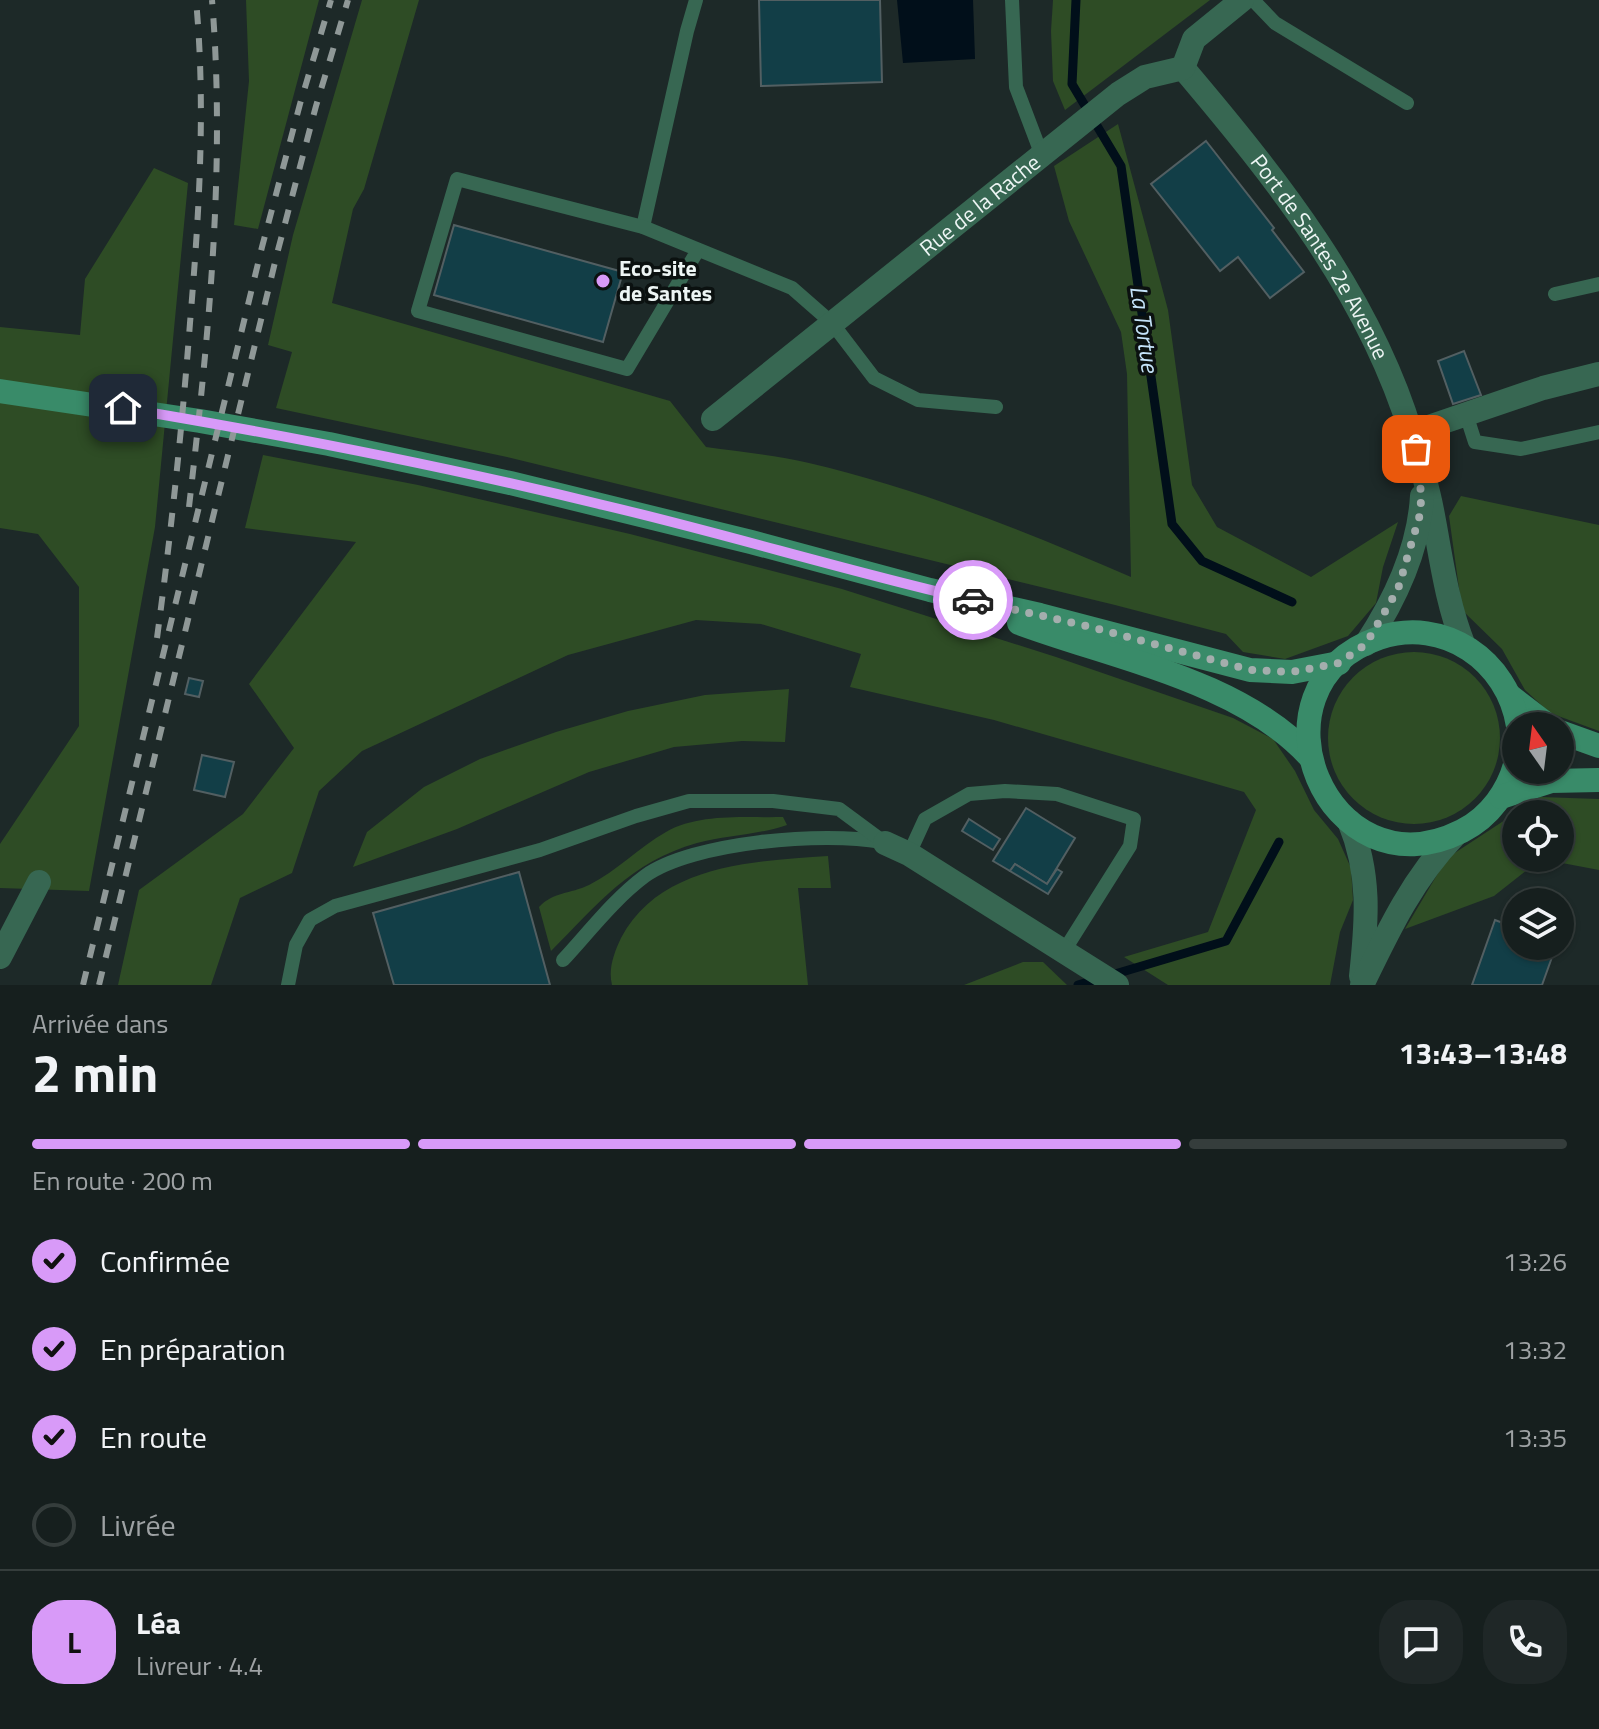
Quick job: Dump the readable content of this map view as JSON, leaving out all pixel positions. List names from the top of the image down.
{
  "streets": {
    "street": ["Rue de la Rache", "Port de Santes 2e Avenue"]
  },
  "crossings": [
    ["Rue de la Rache", "Port de Santes 2e Avenue"]
  ],
  "water": ["La Tortue"],
  "places": ["Eco-site de Santes"],
  "north": "top",
  "page": {
    "heading": ["2 min", "Arrivée dans", "13:43–13:48"],
    "panel": ["Léa", "Livreur · 4.4"],
    "bar": "En route · 200 m",
    "list": [
      ["Confirmée", "13:26"],
      ["En préparation", "13:32"],
      ["En route", "13:35"],
      "Livrée"
    ],
    "round": "L"
  }
}
